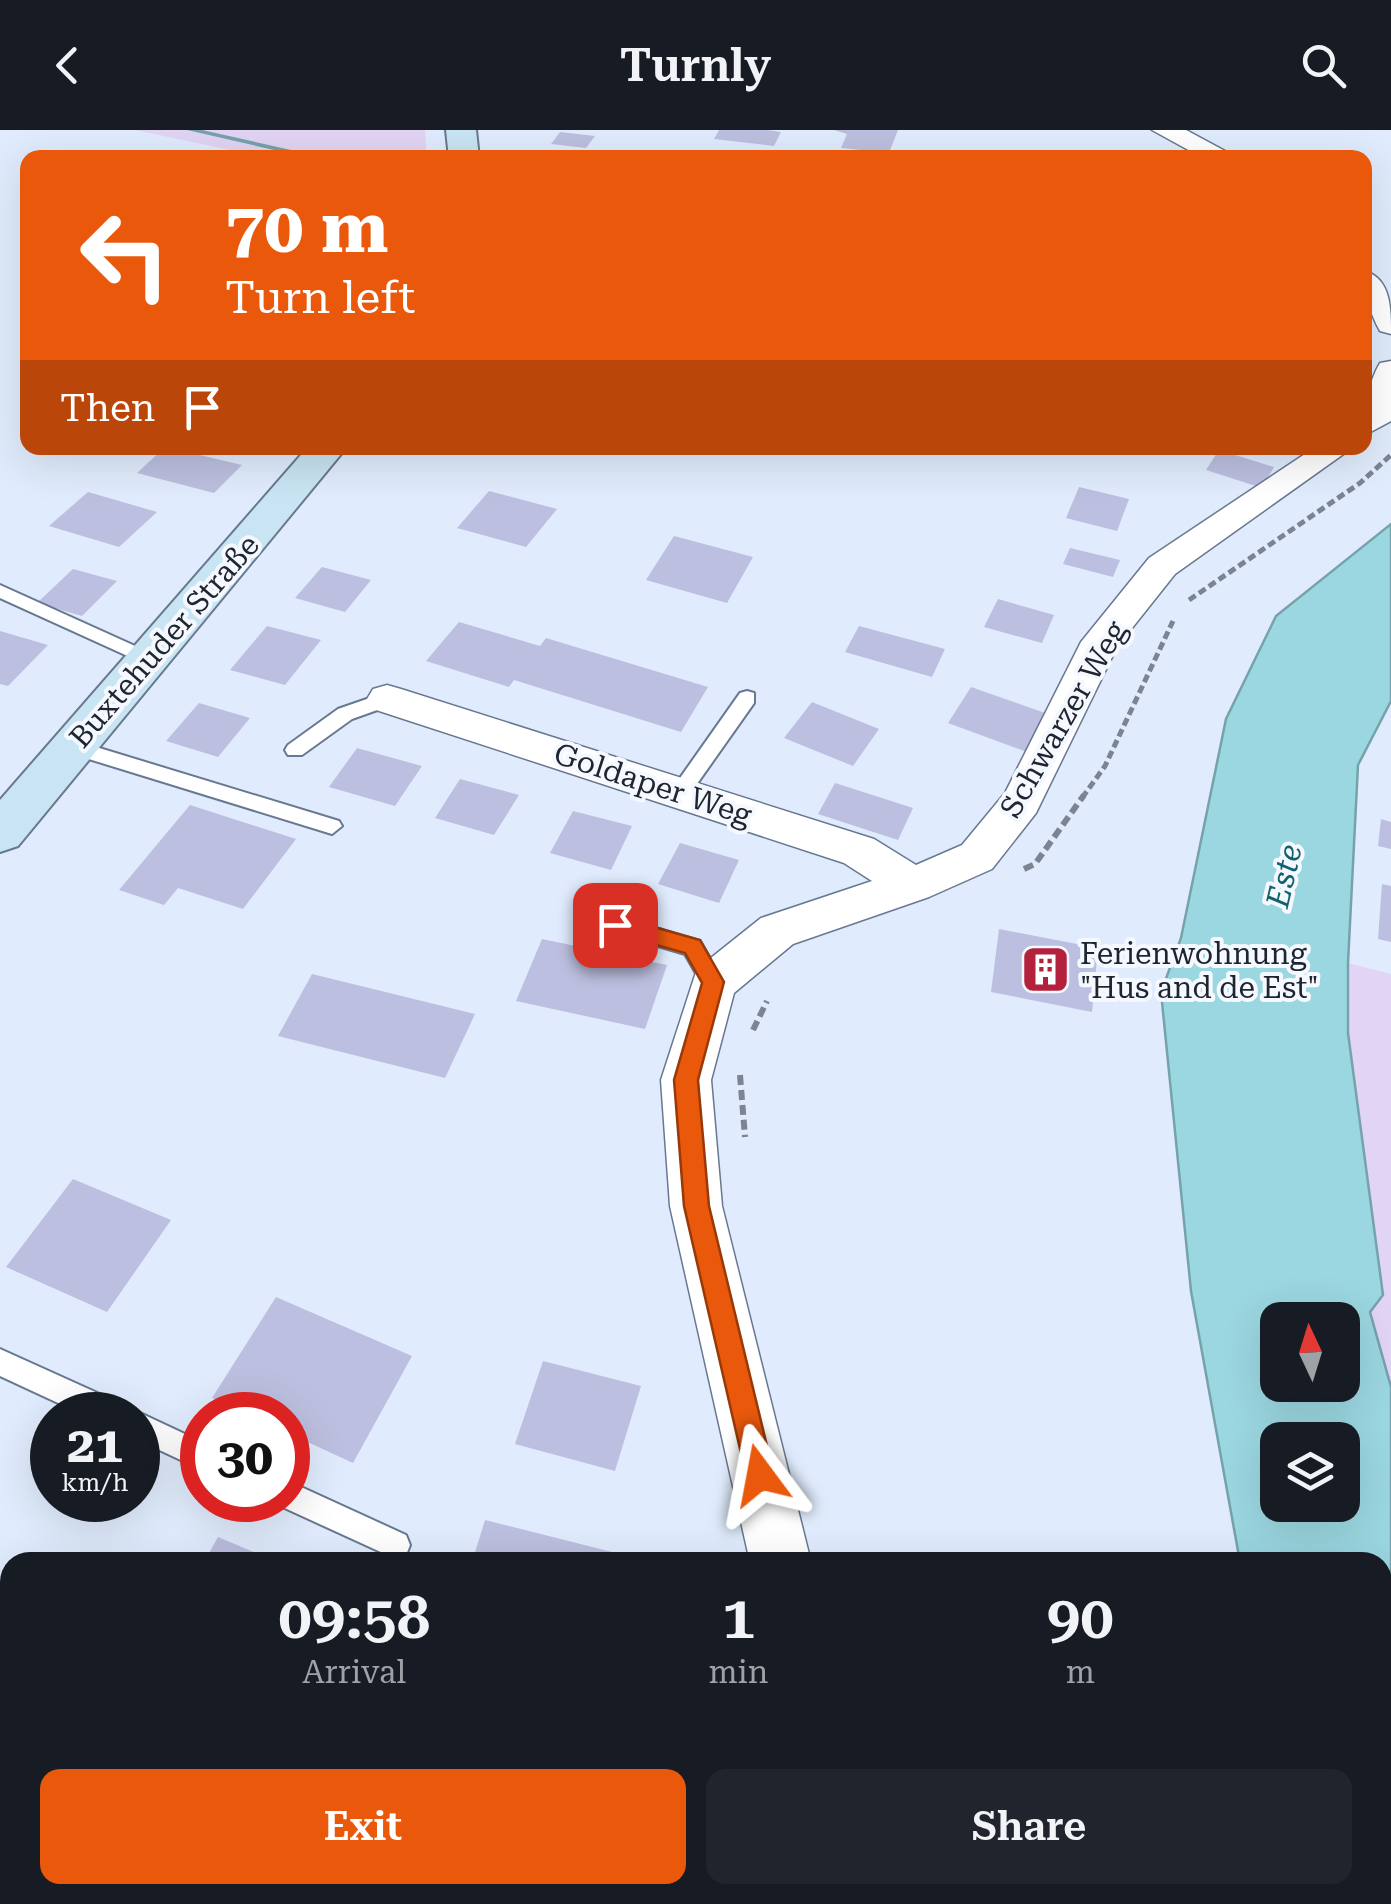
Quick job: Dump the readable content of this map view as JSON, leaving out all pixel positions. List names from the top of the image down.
{
  "streets": {
    "street": ["Buxtehuder Straße", "Schwarzer Weg", "Goldaper Weg"]
  },
  "crossings": [
    ["Schwarzer Weg", "Goldaper Weg"]
  ],
  "water": ["Este"],
  "places": {
    "building": ["Ferienwohnung \"Hus and de Est\""]
  },
  "north": "top",
  "page": {
    "header": "Turnly",
    "turn": ["70 m", "Turn left"],
    "then": "Then",
    "speed": "21 km/h",
    "limit": "30",
    "eta": [
      "09:58",
      "Arrival",
      "1",
      "min",
      "90",
      "m"
    ],
    "buttons": ["Exit", "Share"]
  }
}
